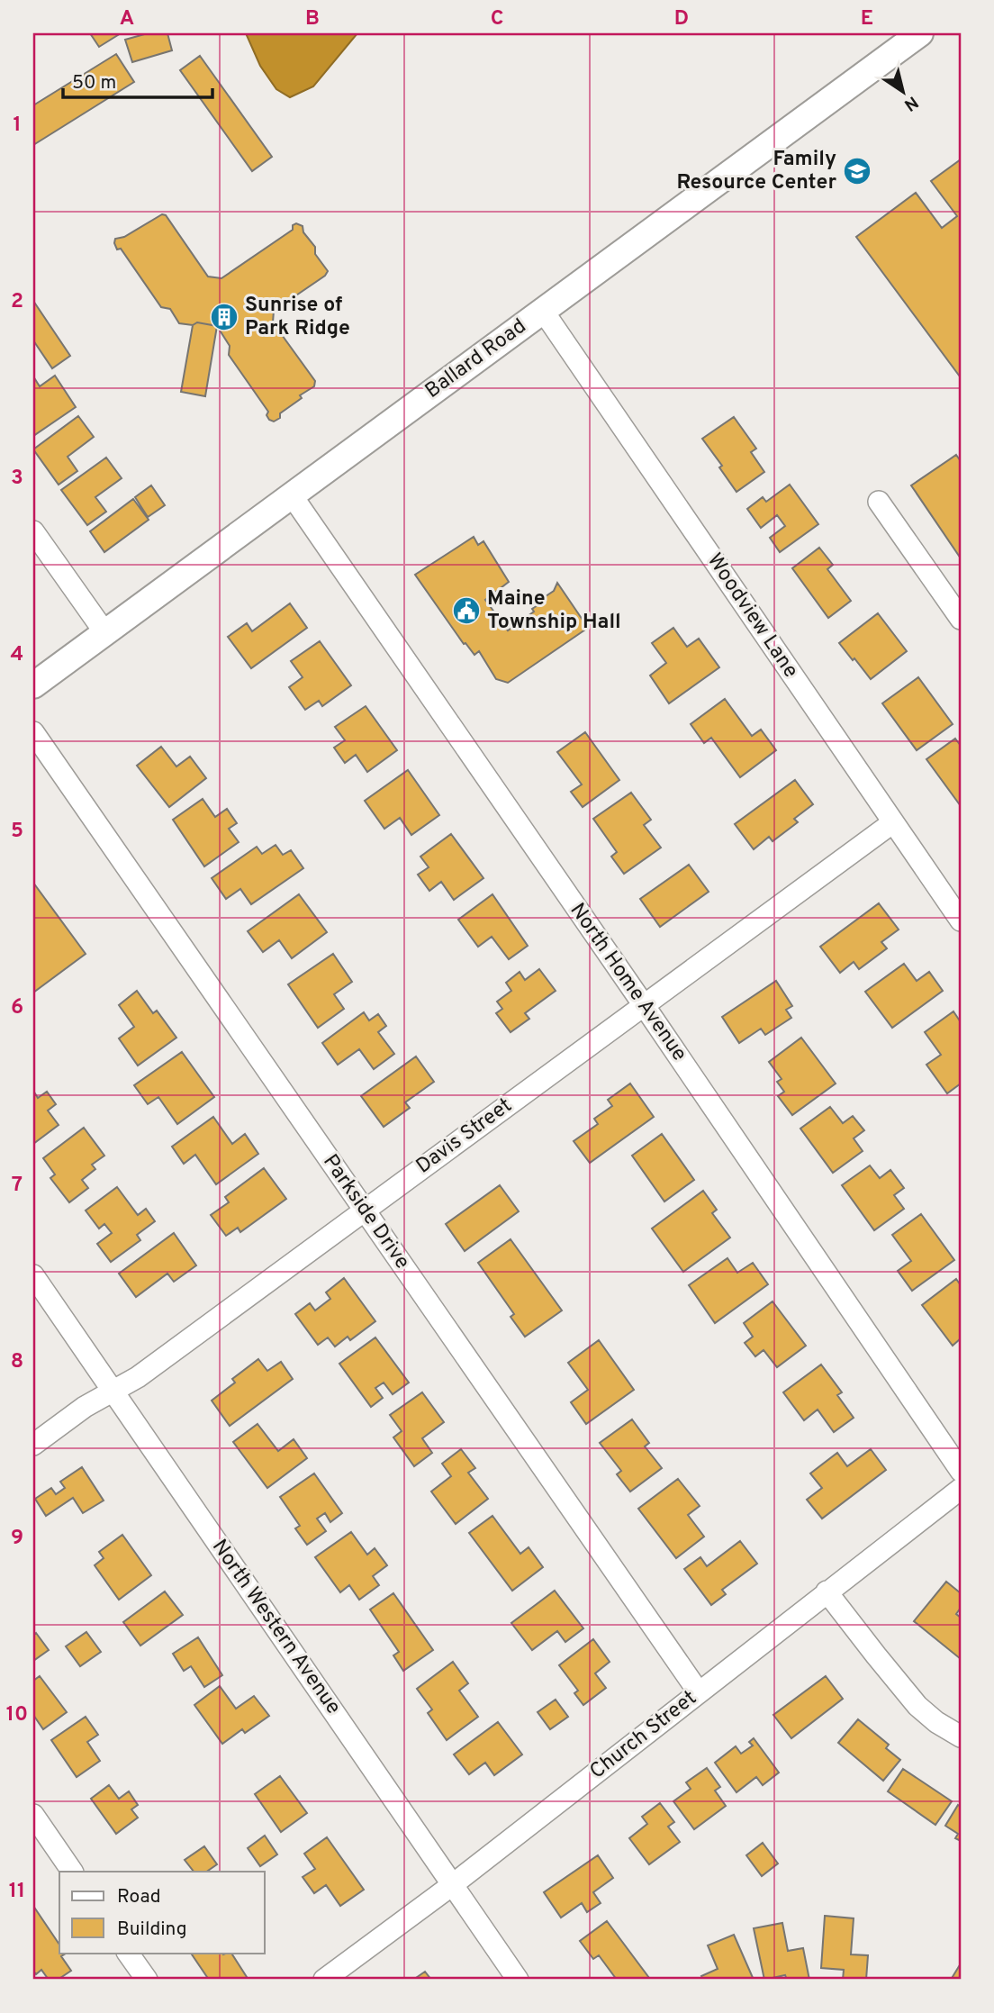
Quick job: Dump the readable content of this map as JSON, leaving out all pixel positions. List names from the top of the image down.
{
  "streets": {
    "street": [
      "Ballard Road",
      "Woodview Lane",
      "North Home Avenue",
      "Davis Street",
      "Parkside Drive",
      "North Western Avenue",
      "Church Street"
    ]
  },
  "crossings": [
    ["Ballard Road", "Woodview Lane"],
    ["Ballard Road", "North Home Avenue"],
    ["Woodview Lane", "Davis Street"],
    ["North Home Avenue", "Davis Street"],
    ["Davis Street", "Parkside Drive"],
    ["Davis Street", "North Western Avenue"],
    ["Parkside Drive", "Church Street"],
    ["North Western Avenue", "Church Street"]
  ],
  "places": {
    "school or university": ["Family Resource Center"],
    "building": ["Sunrise of Park Ridge"],
    "public building": ["Maine Township Hall"]
  },
  "legend": ["Road", "Building"],
  "scale_bar": "50 m",
  "north": "bottom right",
  "grid": {
    "columns": [
      "A",
      "B",
      "C",
      "D",
      "E"
    ],
    "rows": [
      "1",
      "2",
      "3",
      "4",
      "5",
      "6",
      "7",
      "8",
      "9",
      "10",
      "11"
    ]
  }
}
